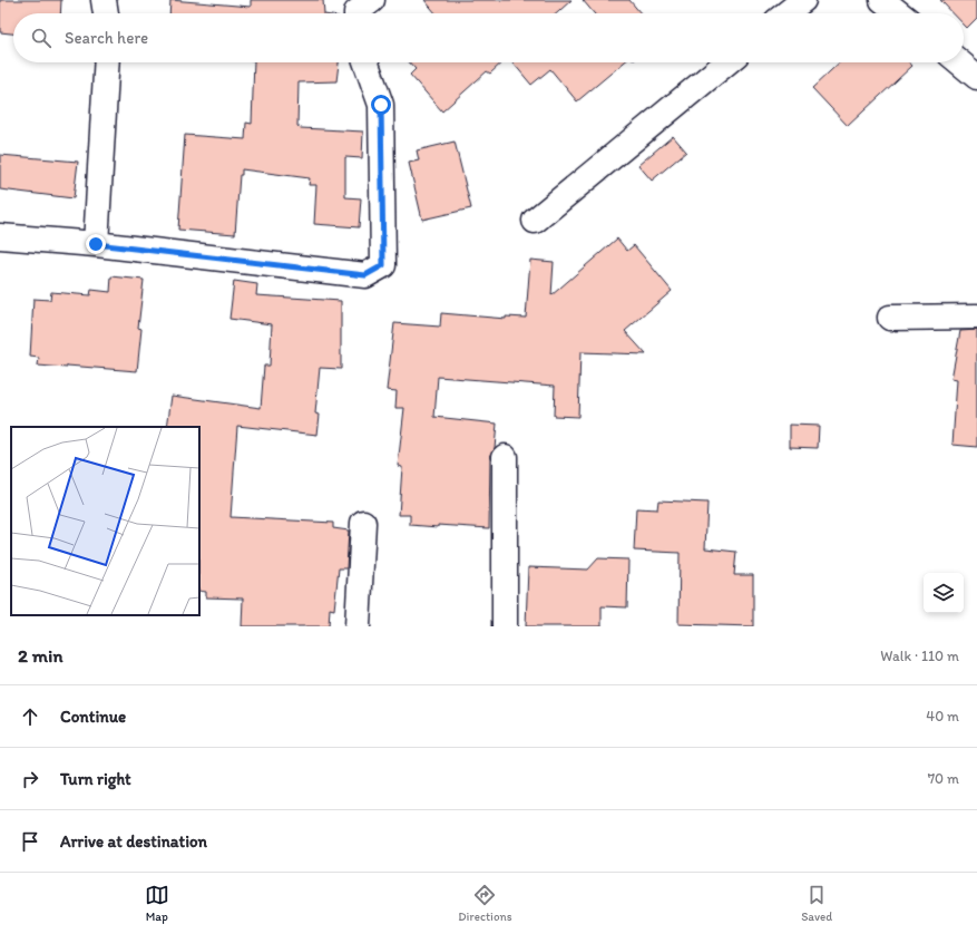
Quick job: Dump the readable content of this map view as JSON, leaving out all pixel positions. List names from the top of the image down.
{
  "page": {
    "search": "Search here",
    "heading": ["2 min", "Walk · 110 m"],
    "list": [
      ["Continue", "40 m"],
      ["Turn right", "70 m"],
      "Arrive at destination"
    ],
    "nav": ["Map", "Directions", "Saved"]
  }
}
